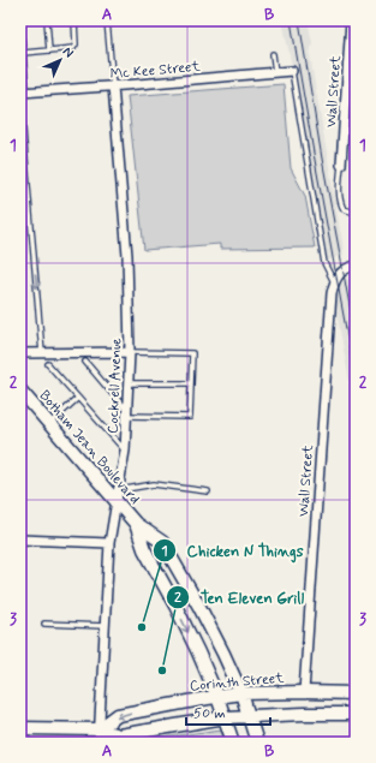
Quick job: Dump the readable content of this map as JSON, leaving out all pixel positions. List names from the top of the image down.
{
  "streets": {
    "main road": ["Botham Jean Boulevard", "Corinth Street"],
    "street": ["Mc Kee Street", "Wall Street", "Cockrell Avenue"]
  },
  "crossings": [
    ["Mc Kee Street", "Cockrell Avenue"],
    ["Wall Street", "Corinth Street"],
    ["Cockrell Avenue", "Botham Jean Boulevard"],
    ["Cockrell Avenue", "Corinth Street"],
    ["Botham Jean Boulevard", "Corinth Street"]
  ],
  "places": ["Chicken N Things", "Ten Eleven Grill"],
  "scale_bar": "50 m",
  "north": "top right",
  "grid": {
    "columns": ["A", "B"],
    "rows": ["1", "2", "3"]
  }
}
